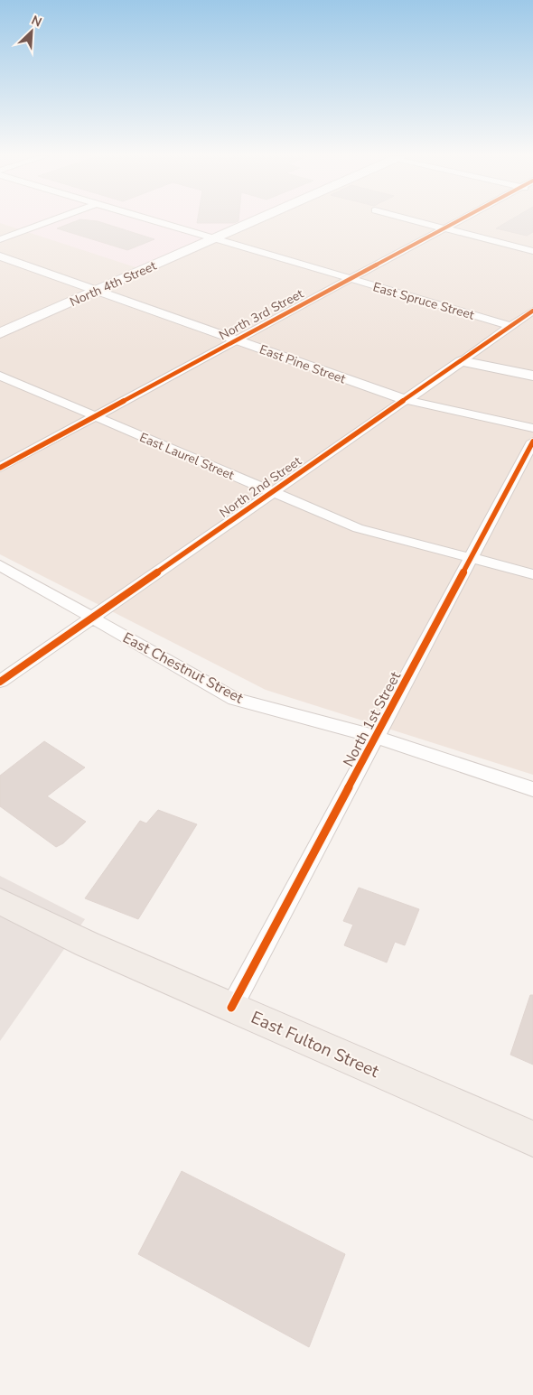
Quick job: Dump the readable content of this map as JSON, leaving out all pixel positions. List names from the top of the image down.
{
  "streets": {
    "main road": ["North 4th Street", "East Fulton Street"],
    "street": [
      "East Spruce Street",
      "North 3rd Street",
      "East Pine Street",
      "East Laurel Street",
      "North 2nd Street",
      "East Chestnut Street",
      "North 1st Street"
    ]
  },
  "crossings": [
    ["North 4th Street", "East Spruce Street"],
    ["North 4th Street", "East Pine Street"],
    ["East Spruce Street", "North 3rd Street"],
    ["East Spruce Street", "North 2nd Street"],
    ["North 3rd Street", "East Pine Street"],
    ["North 3rd Street", "East Laurel Street"],
    ["East Pine Street", "North 2nd Street"],
    ["East Laurel Street", "North 2nd Street"],
    ["East Laurel Street", "North 1st Street"],
    ["North 2nd Street", "East Chestnut Street"],
    ["East Chestnut Street", "North 1st Street"],
    ["North 1st Street", "East Fulton Street"]
  ],
  "north": "top right"
}
